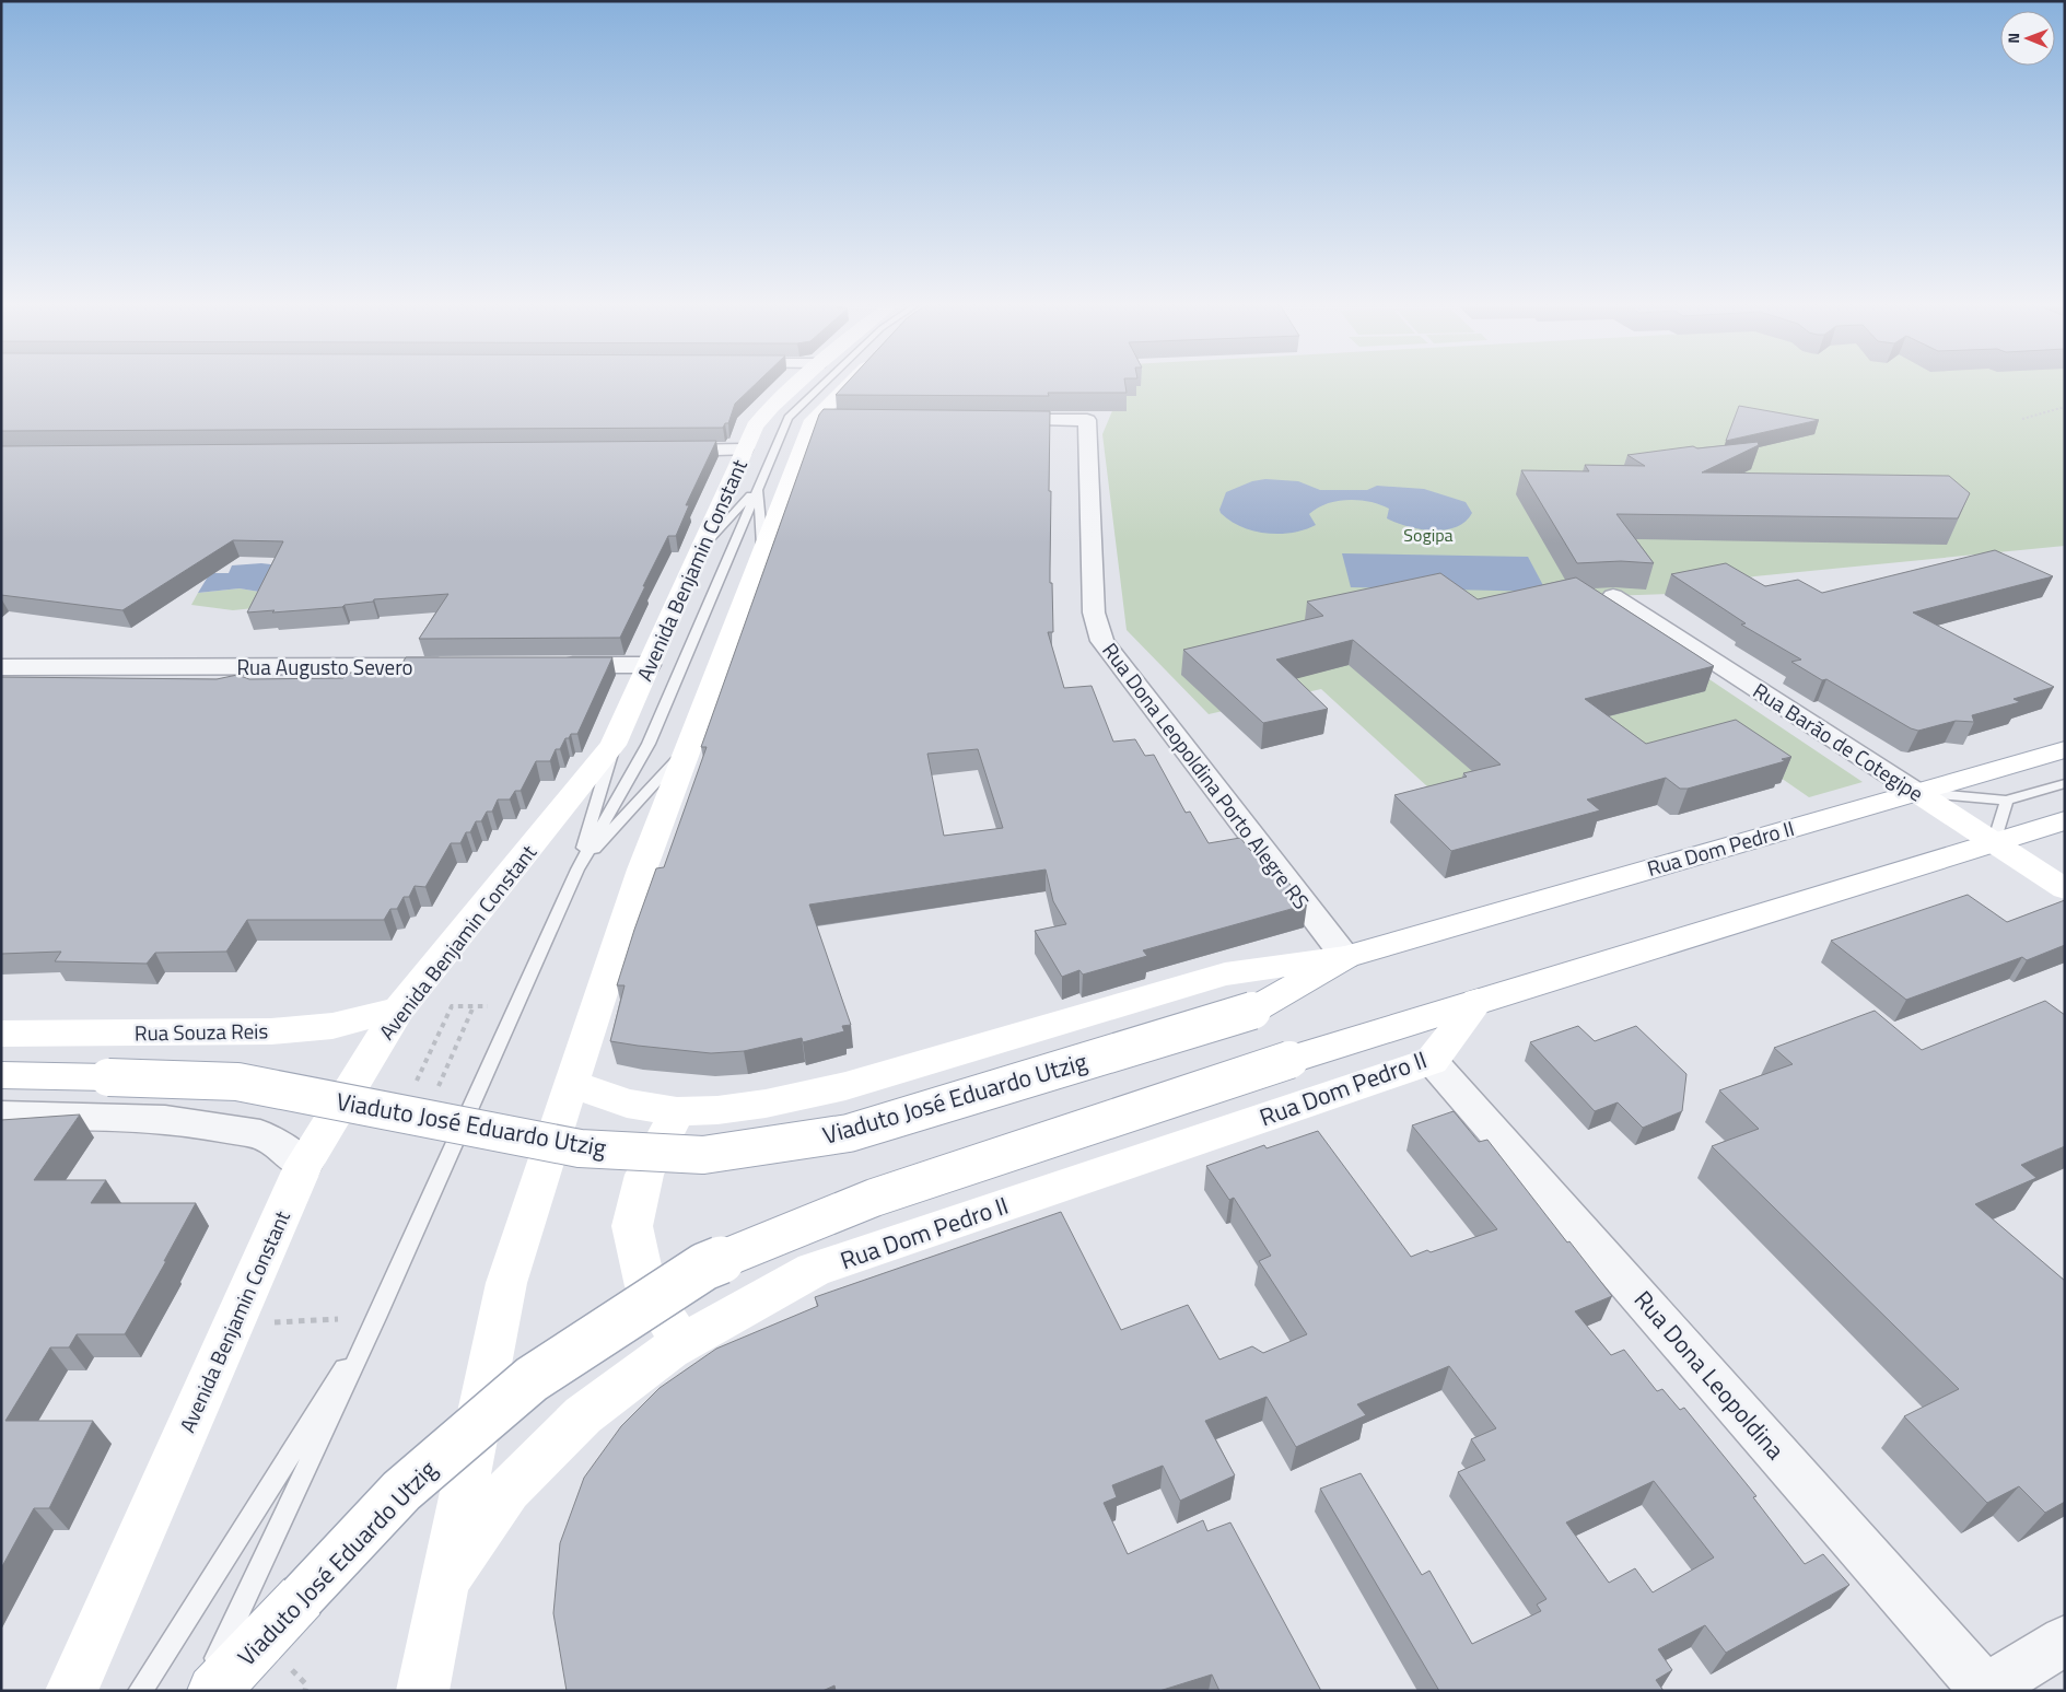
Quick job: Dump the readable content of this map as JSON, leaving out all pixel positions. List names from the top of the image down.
{
  "streets": {
    "main road": [
      "Avenida Benjamin Constant",
      "Rua Barão de Cotegipe",
      "Rua Dom Pedro II",
      "Rua Souza Reis",
      "Viaduto José Eduardo Utzig"
    ],
    "street": ["Rua Augusto Severo", "Rua Dona Leopoldina Porto Alegre RS", "Rua Dona Leopoldina"]
  },
  "crossings": [
    ["Avenida Benjamin Constant", "Rua Souza Reis"],
    ["Rua Barão de Cotegipe", "Rua Dom Pedro II"],
    ["Rua Dona Leopoldina Porto Alegre RS", "Rua Dom Pedro II"],
    ["Rua Dom Pedro II", "Viaduto José Eduardo Utzig"],
    ["Rua Dom Pedro II", "Rua Dona Leopoldina"]
  ],
  "parks": ["Sogipa"],
  "north": "left"
}
